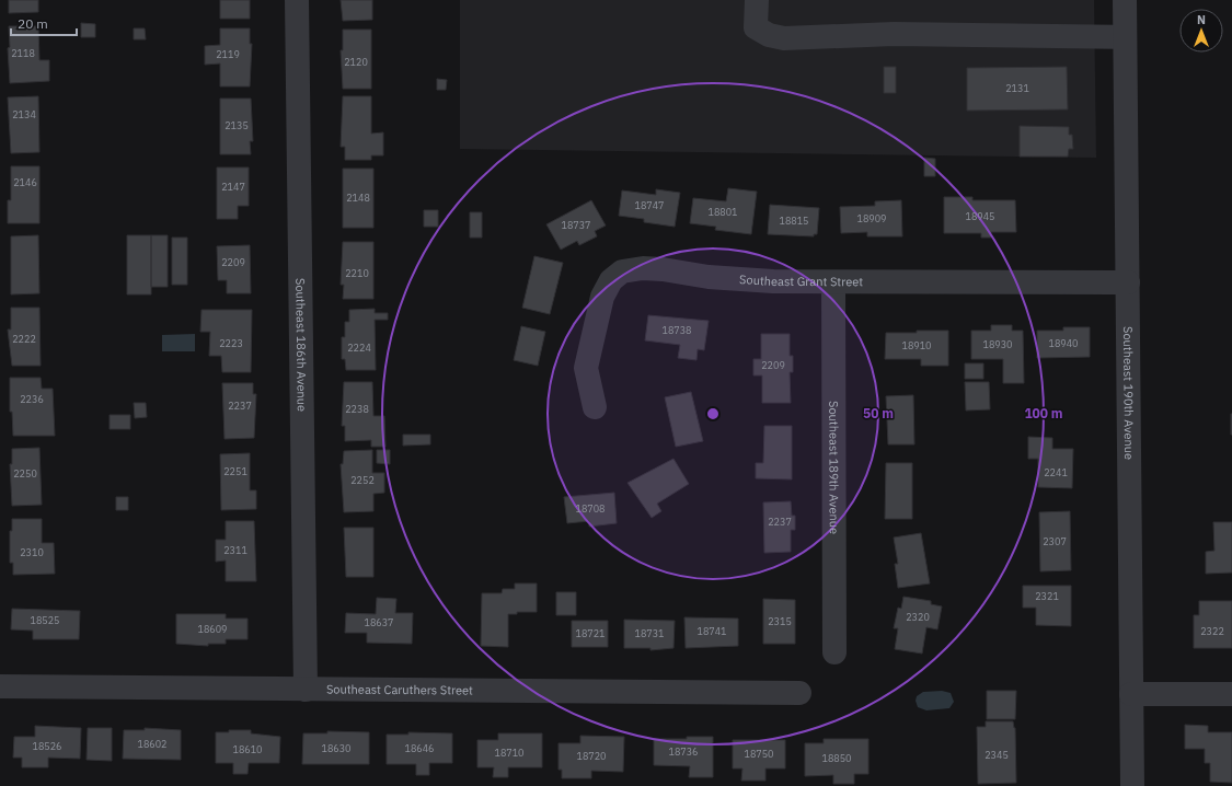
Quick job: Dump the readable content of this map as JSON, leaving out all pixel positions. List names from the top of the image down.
{
  "streets": {
    "street": [
      "Southeast Grant Street",
      "Southeast 186th Avenue",
      "Southeast 190th Avenue",
      "Southeast 189th Avenue",
      "Southeast Caruthers Street"
    ]
  },
  "crossings": [
    ["Southeast Grant Street", "Southeast 190th Avenue"],
    ["Southeast Grant Street", "Southeast 189th Avenue"],
    ["Southeast 186th Avenue", "Southeast Caruthers Street"]
  ],
  "house_numbers": [
    "2118",
    "2119",
    "2120",
    "2131",
    "2134",
    "2135",
    "2146",
    "2147",
    "2148",
    "18747",
    "18801",
    "18945",
    "18909",
    "18815",
    "18737",
    "2209",
    "2210",
    "18738",
    "2222",
    "2223",
    "18940",
    "18930",
    "18910",
    "2224",
    "2209",
    "2236",
    "2237",
    "2238",
    "2251",
    "2241",
    "2250",
    "2252",
    "18708",
    "2237",
    "2307",
    "2311",
    "2310",
    "2321",
    "2320",
    "18525",
    "2315",
    "18637",
    "18609",
    "18741",
    "2322",
    "18721",
    "18731",
    "18602",
    "18526",
    "18630",
    "18646",
    "18610",
    "18736",
    "18710",
    "18750",
    "2345",
    "18720",
    "18850"
  ],
  "scale_bar": "20 m",
  "north": "top",
  "rings": ["50 m", "100 m"]
}
